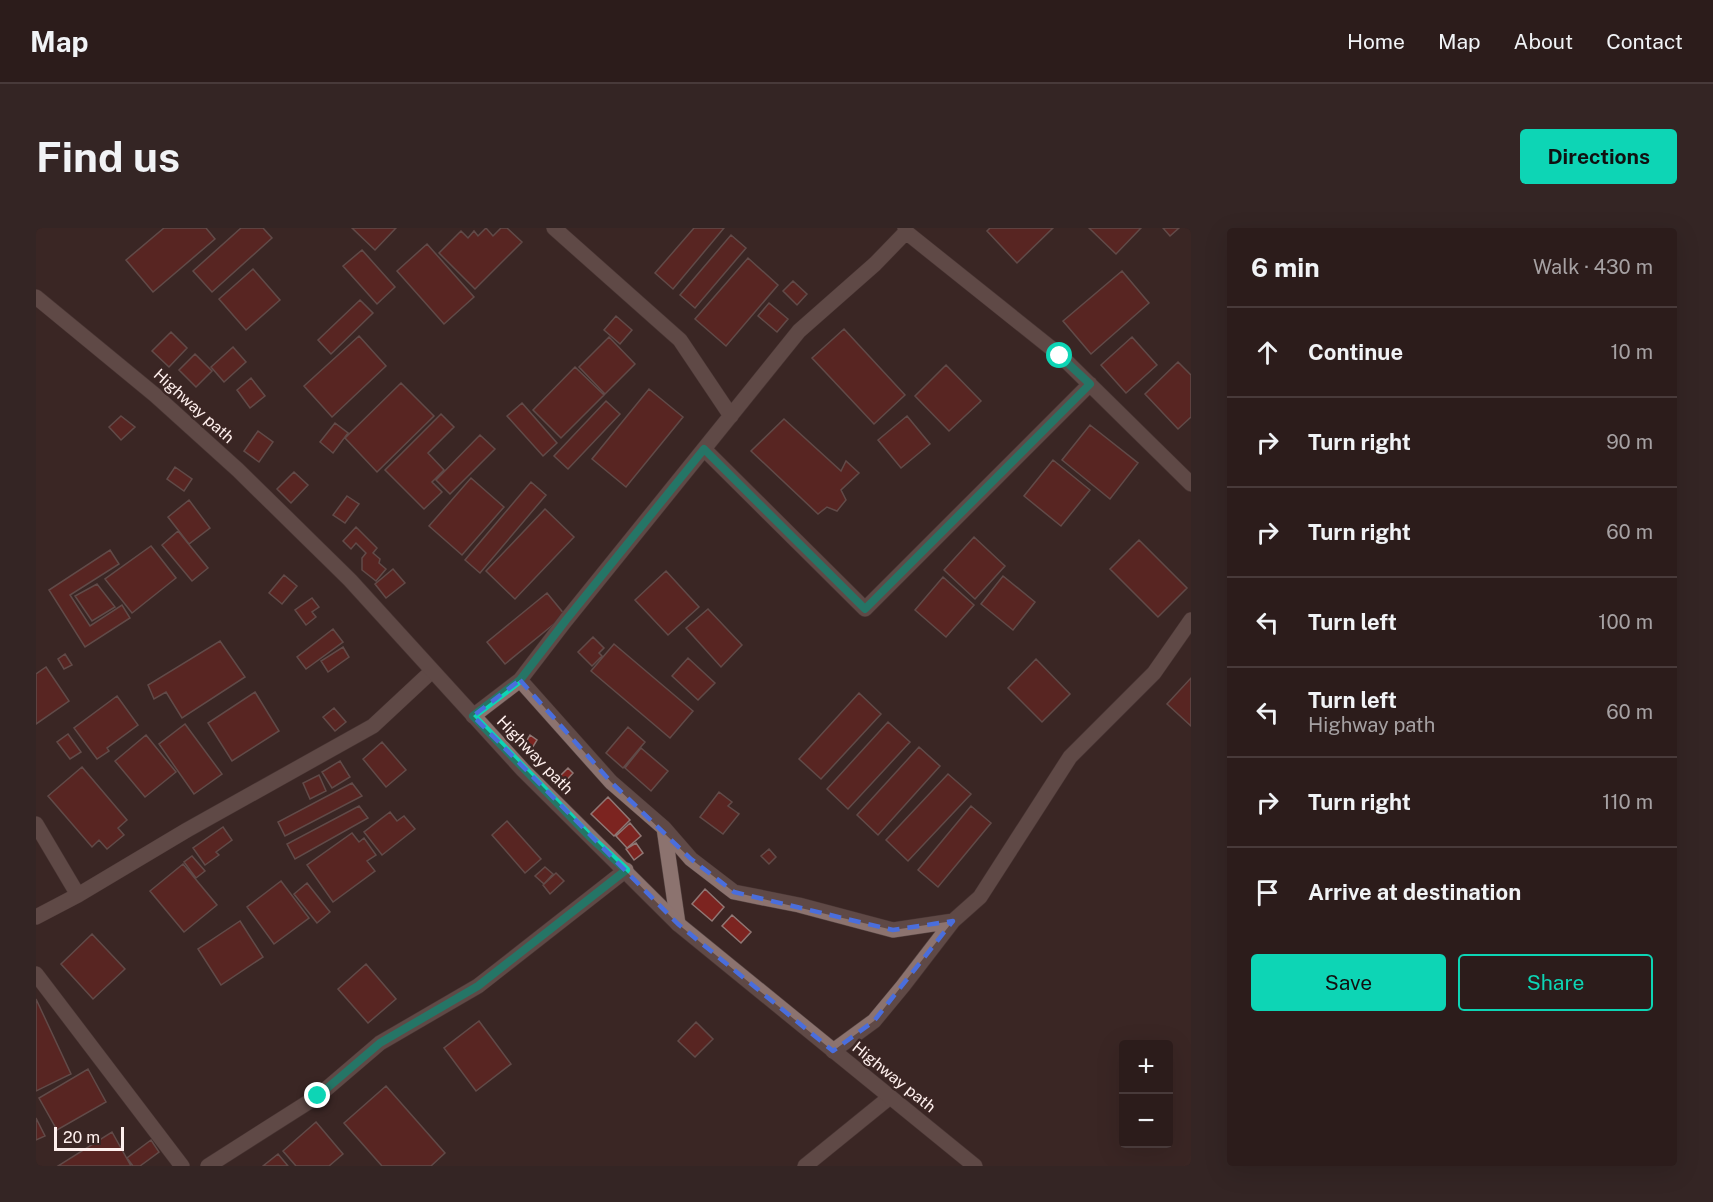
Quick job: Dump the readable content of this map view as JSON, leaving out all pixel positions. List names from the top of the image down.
{
  "streets": {
    "street": ["Highway path"]
  },
  "scale_bar": "20 m",
  "page": {
    "header": "Map",
    "nav": [
      "Home",
      "Map",
      "About",
      "Contact"
    ],
    "buttons": [
      "Directions",
      ["Save", "Share"]
    ],
    "title": "Find us",
    "heading": ["6 min", "Walk · 430 m"],
    "list": [
      ["Continue", "10 m"],
      ["Turn right", "90 m"],
      ["Turn right", "60 m"],
      ["Turn left", "100 m"],
      ["Turn left", "Highway path", "60 m"],
      ["Turn right", "110 m"],
      "Arrive at destination"
    ],
    "map_buttons": ["+", "−"],
    "scale": "20 m"
  }
}
